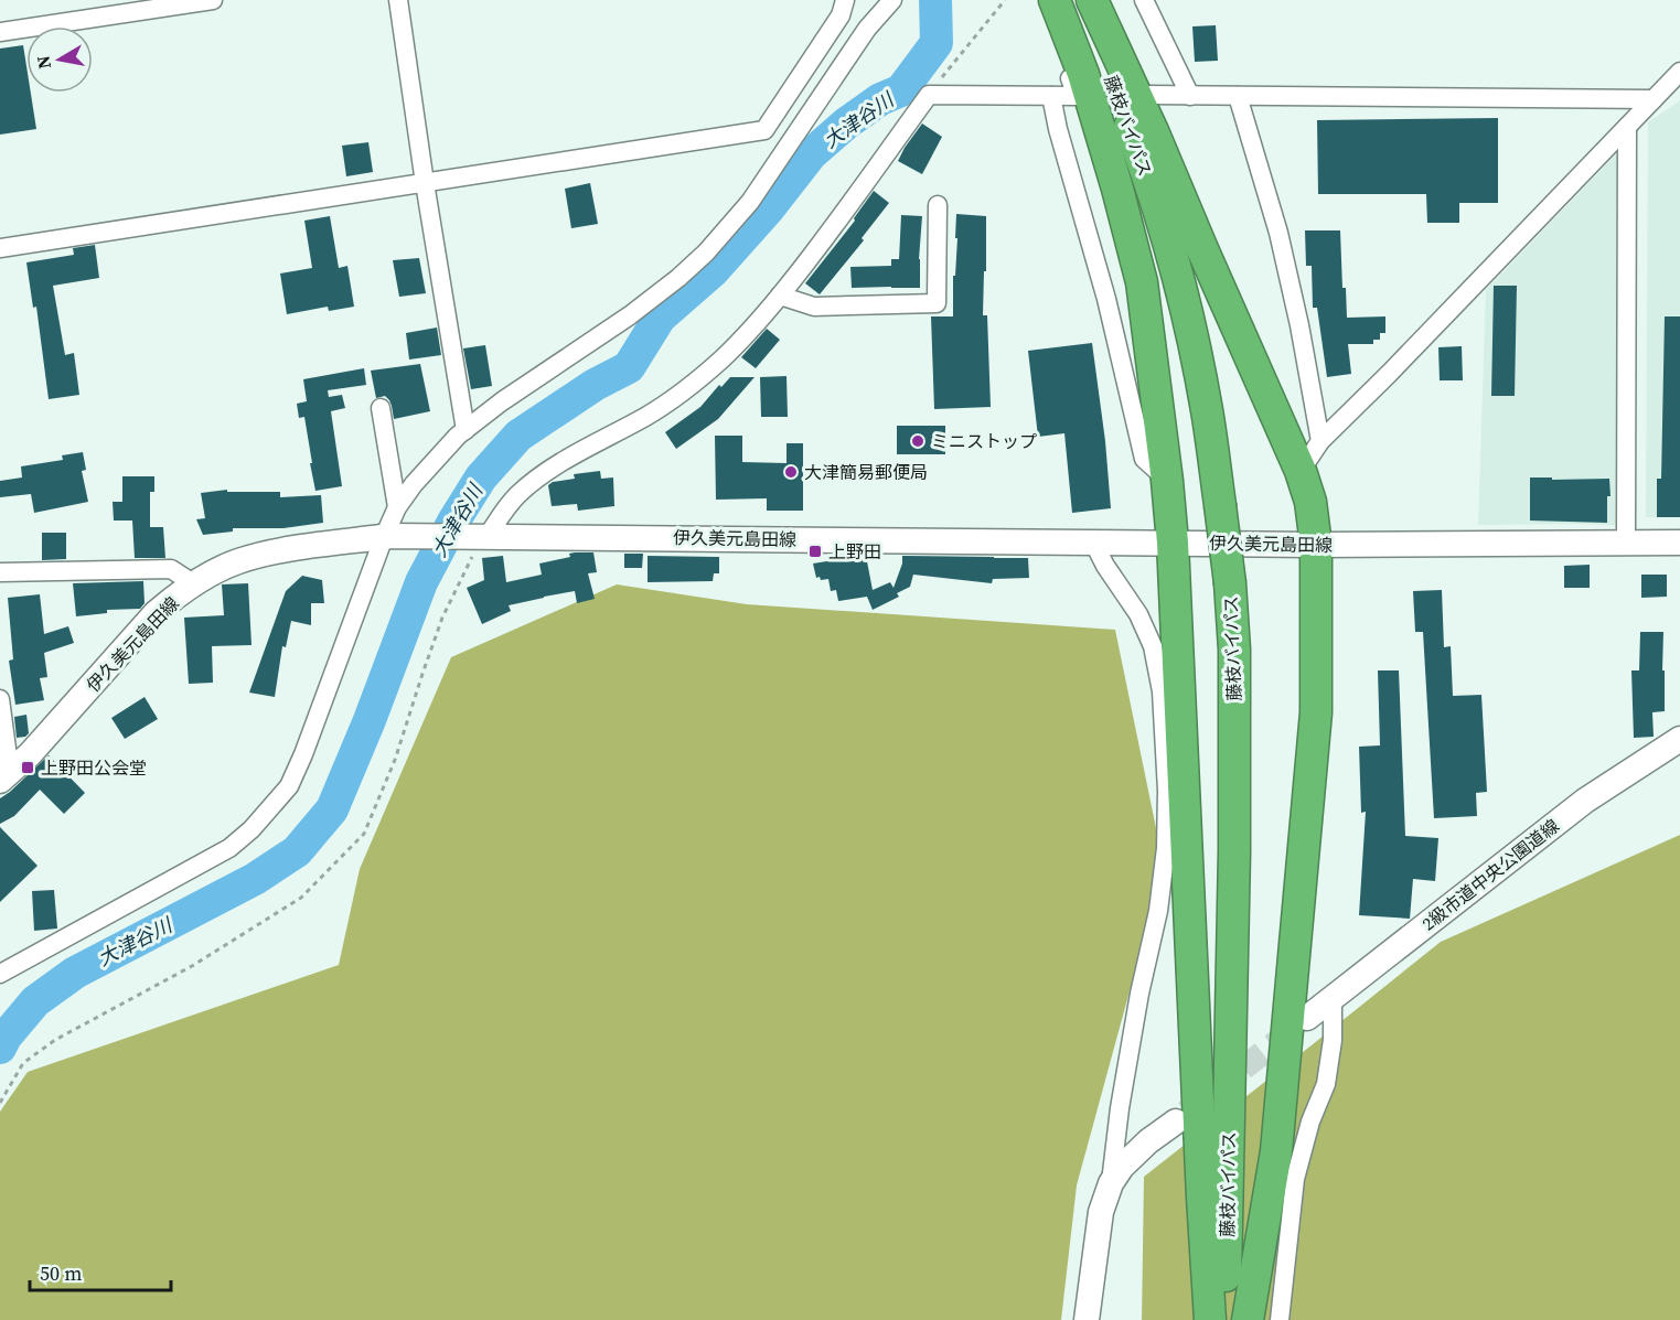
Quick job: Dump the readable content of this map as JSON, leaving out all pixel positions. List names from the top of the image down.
{
  "streets": {
    "highway": ["藤枝バイパス"],
    "main road": ["伊久美元島田線", "2級市道中央公園道線"]
  },
  "water": ["大津谷川"],
  "places": {
    "other": ["ミニストップ", "大津簡易郵便局"],
    "transit": ["上野田", "上野田公会堂"]
  },
  "scale_bar": "50 m",
  "north": "left"
}
